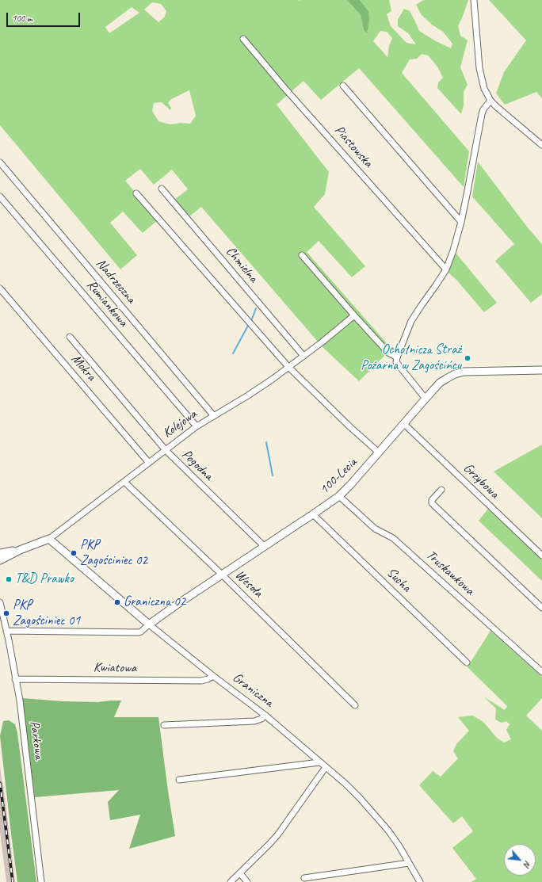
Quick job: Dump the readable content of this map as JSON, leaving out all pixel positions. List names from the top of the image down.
{
  "streets": {
    "street": [
      "Piastowska",
      "Chmielna",
      "Nadrzeczna",
      "Rumiankowa",
      "Mokra",
      "Kolejowa",
      "Pogodna",
      "100-Lecia",
      "Grzybowa",
      "Truskawkowa",
      "Sucha",
      "Wesoła",
      "Kwiatowa",
      "Graniczna",
      "Parkowa"
    ]
  },
  "crossings": [
    ["Chmielna", "Kolejowa"],
    ["Nadrzeczna", "Kolejowa"],
    ["Rumiankowa", "Kolejowa"],
    ["Mokra", "Kolejowa"],
    ["Kolejowa", "Pogodna"],
    ["Kolejowa", "Wesoła"],
    ["Kolejowa", "Graniczna"],
    ["Pogodna", "100-Lecia"],
    ["100-Lecia", "Grzybowa"],
    ["100-Lecia", "Truskawkowa"],
    ["100-Lecia", "Sucha"],
    ["100-Lecia", "Wesoła"],
    ["100-Lecia", "Graniczna"],
    ["Kwiatowa", "Graniczna"],
    ["Kwiatowa", "Parkowa"]
  ],
  "places": [
    "Ochotnicza Straż Pożarna w Zagościńcu",
    "PKP Zagościniec 02",
    "T&D Prawko",
    "Graniczna 02",
    "PKP Zagościniec 01"
  ],
  "scale_bar": "100 m",
  "north": "bottom right"
}
